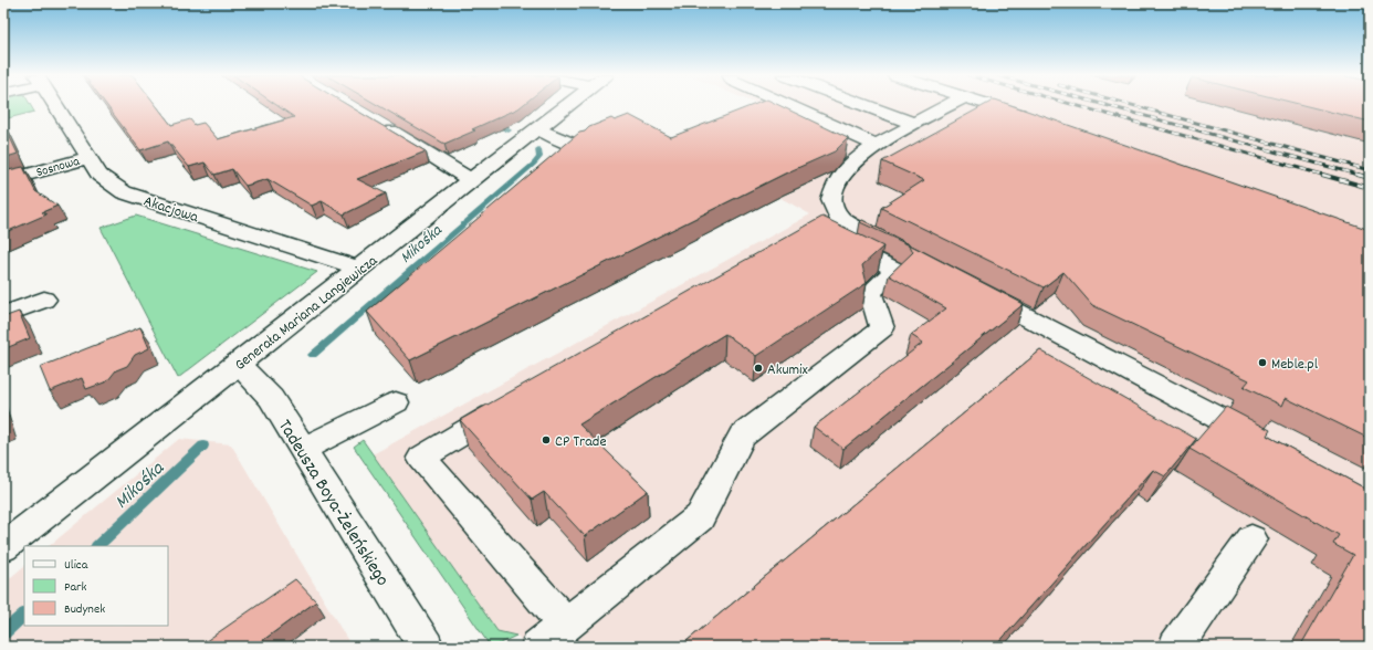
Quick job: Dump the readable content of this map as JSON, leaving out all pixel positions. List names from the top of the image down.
{
  "streets": {
    "street": [
      "Sosnowa",
      "Akacjowa",
      "Generała Mariana Langiewicza",
      "Tadeusza Boya-Żeleńskiego"
    ]
  },
  "crossings": [
    ["Sosnowa", "Akacjowa"],
    ["Akacjowa", "Generała Mariana Langiewicza"],
    ["Generała Mariana Langiewicza", "Tadeusza Boya-Żeleńskiego"]
  ],
  "water": ["Mikośka"],
  "places": ["Meble.pl", "Akumix", "CP Trade"],
  "legend": ["Ulica", "Park", "Budynek"]
}
